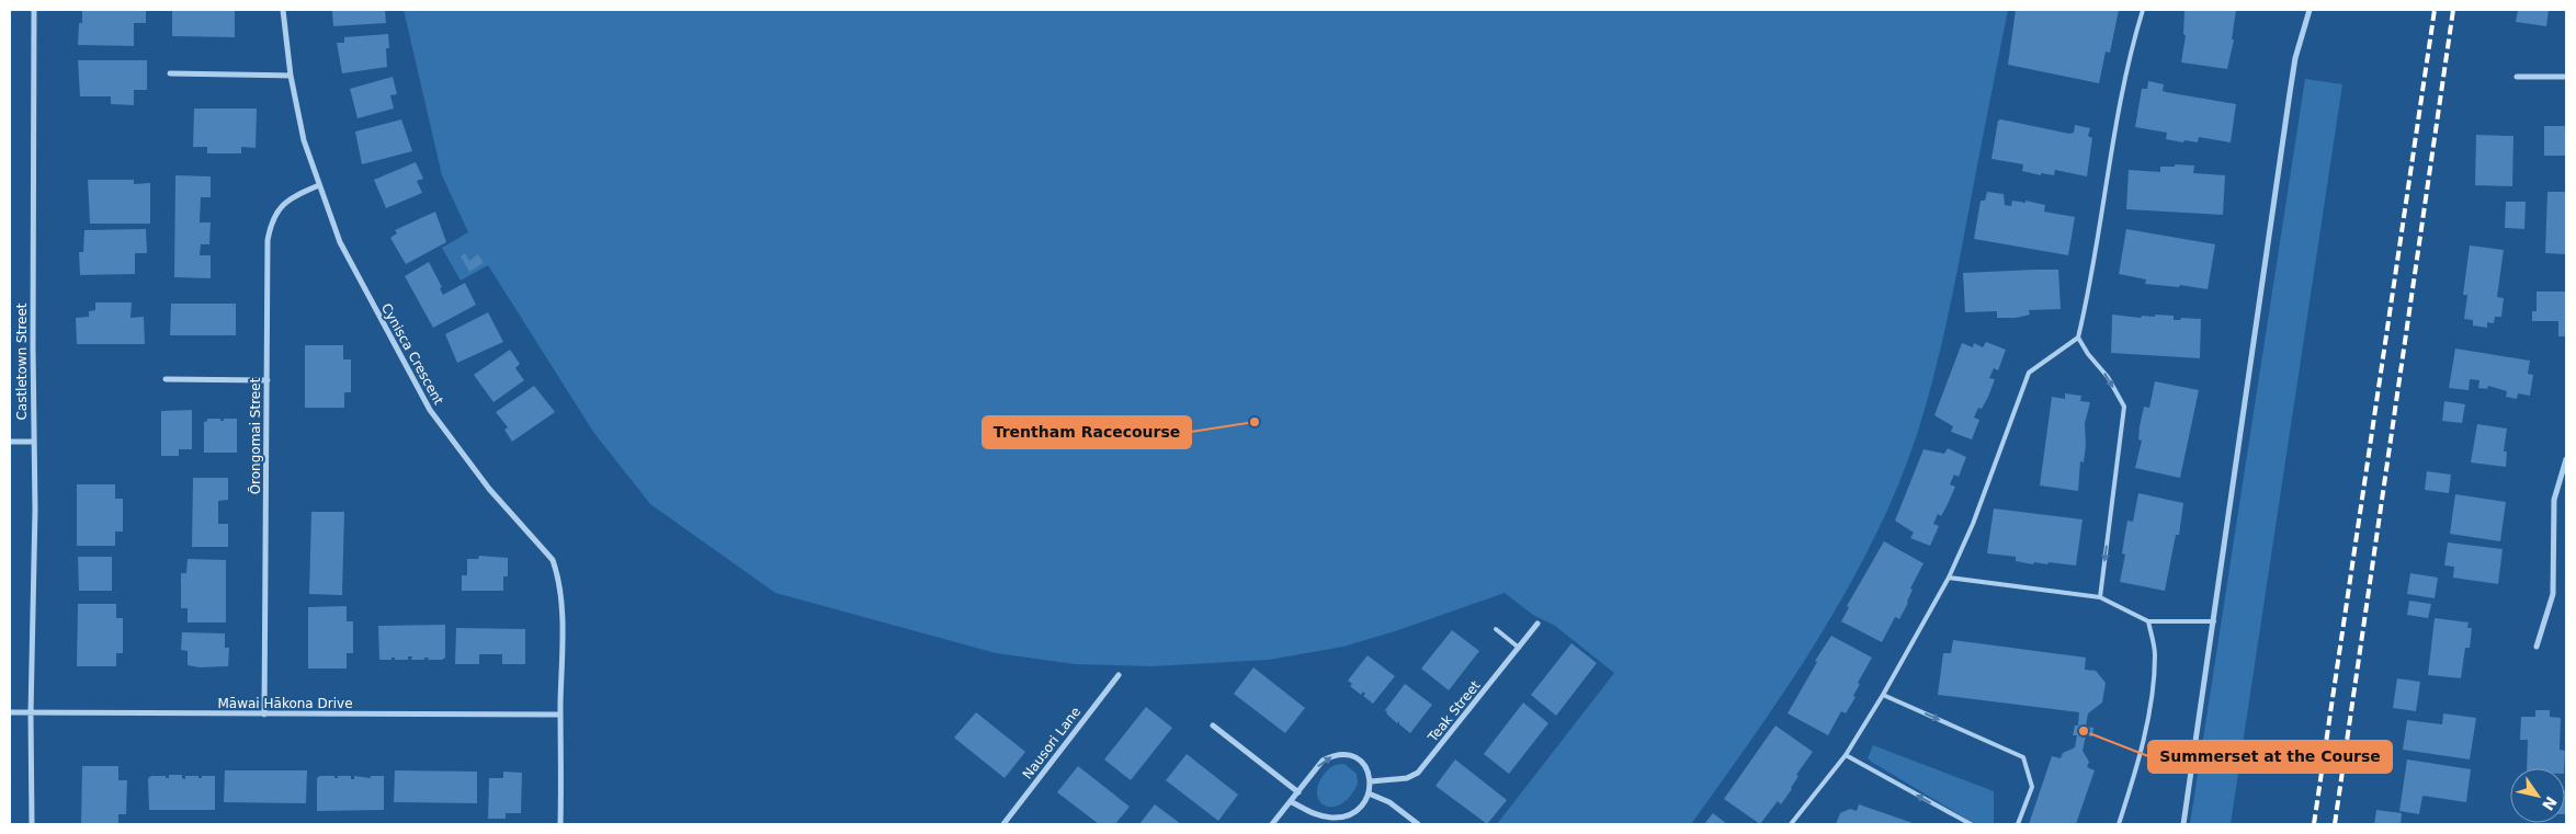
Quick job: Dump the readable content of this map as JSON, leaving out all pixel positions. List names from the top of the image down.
{
  "streets": {
    "street": [
      "Cynisca Crescent",
      "Castletown Street",
      "Ōrongomai Street",
      "Māwai Hākona Drive",
      "Teak Street",
      "Nausori Lane"
    ]
  },
  "crossings": [
    ["Cynisca Crescent", "Ōrongomai Street"],
    ["Cynisca Crescent", "Māwai Hākona Drive"],
    ["Castletown Street", "Māwai Hākona Drive"],
    ["Ōrongomai Street", "Māwai Hākona Drive"]
  ],
  "places": ["Trentham Racecourse", "Summerset at the Course"],
  "north": "bottom right"
}
